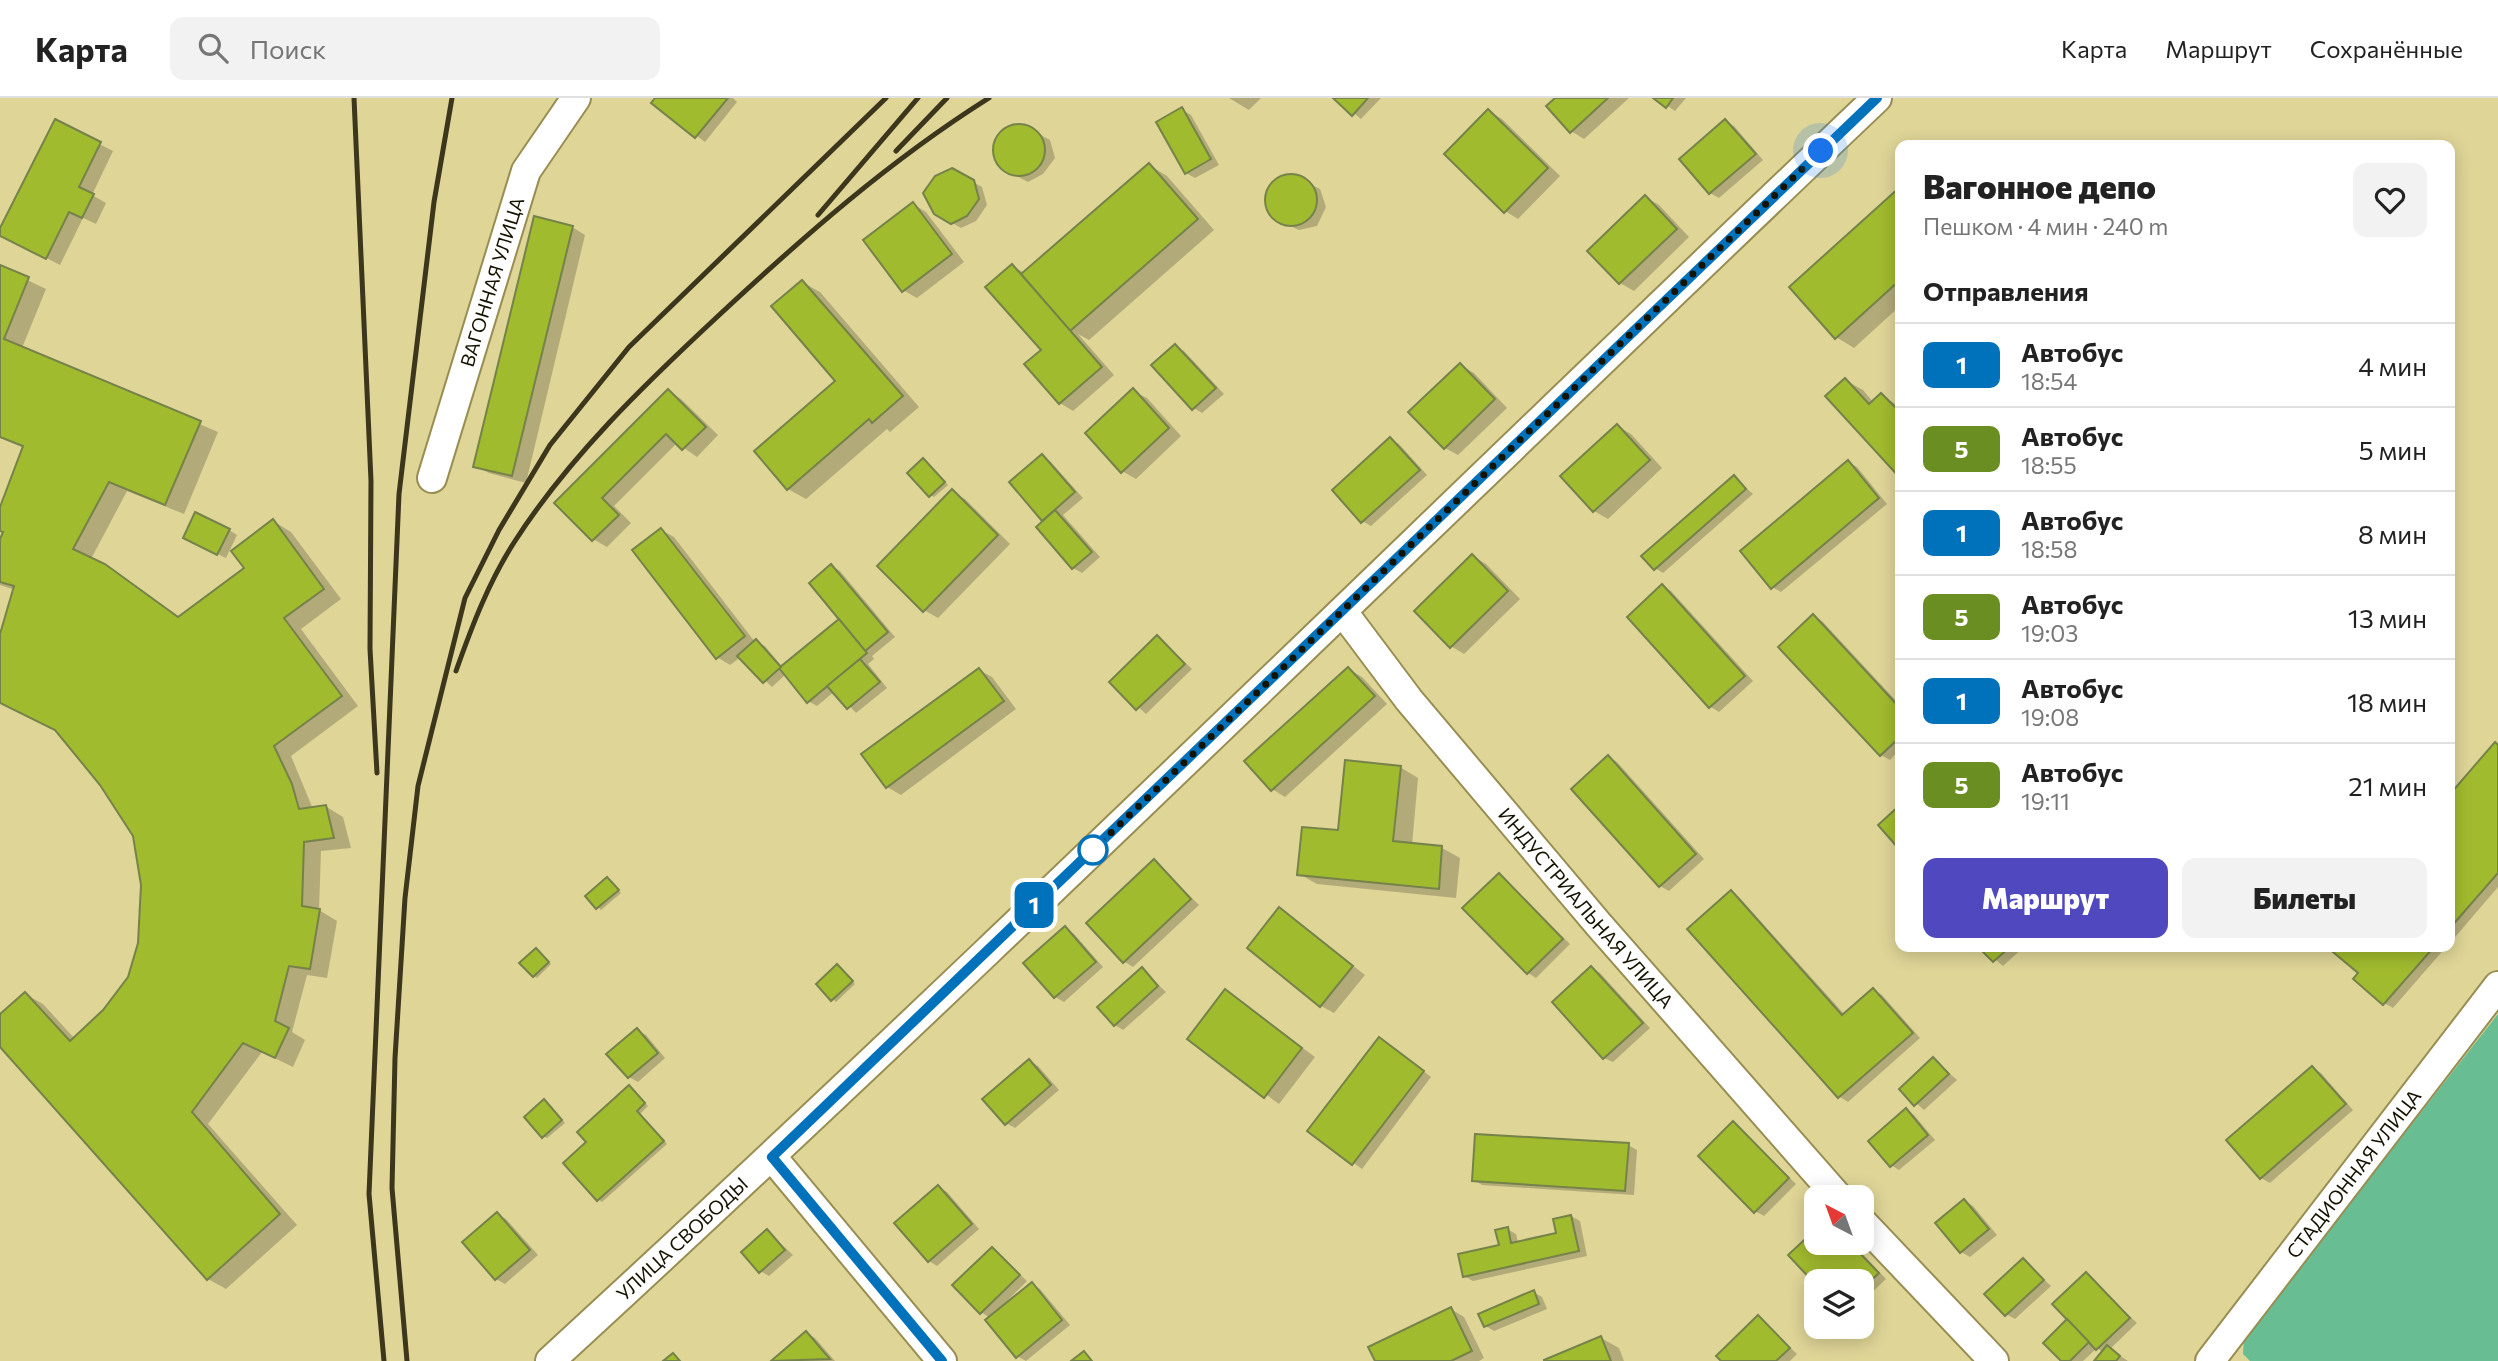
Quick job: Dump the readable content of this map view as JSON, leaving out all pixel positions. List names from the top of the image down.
{
  "streets": {
    "street": [
      "ВАГОННАЯ УЛИЦА",
      "ИНДУСТРИАЛЬНАЯ УЛИЦА",
      "СТАДИОННАЯ УЛИЦА",
      "УЛИЦА СВОБОДЫ"
    ]
  },
  "crossings": [
    ["ИНДУСТРИАЛЬНАЯ УЛИЦА", "УЛИЦА СВОБОДЫ"]
  ],
  "lines": ["bus line 1"],
  "north": "top left",
  "page": {
    "header": "Карта",
    "search": "Поиск",
    "nav": ["Карта", "Маршрут", "Сохранённые"],
    "on_map": "1",
    "heading": [
      ["Вагонное депо", "Пешком · 4 мин · 240 m"],
      "Отправления"
    ],
    "list": [
      {
        "mark": "1",
        "name": "Автобус",
        "note": "18:54",
        "value": "4 мин"
      },
      {
        "mark": "5",
        "name": "Автобус",
        "note": "18:55",
        "value": "5 мин"
      },
      {
        "mark": "1",
        "name": "Автобус",
        "note": "18:58",
        "value": "8 мин"
      },
      {
        "mark": "5",
        "name": "Автобус",
        "note": "19:03",
        "value": "13 мин"
      },
      {
        "mark": "1",
        "name": "Автобус",
        "note": "19:08",
        "value": "18 мин"
      },
      {
        "mark": "5",
        "name": "Автобус",
        "note": "19:11",
        "value": "21 мин"
      }
    ],
    "buttons": ["Маршрут", "Билеты"]
  }
}
